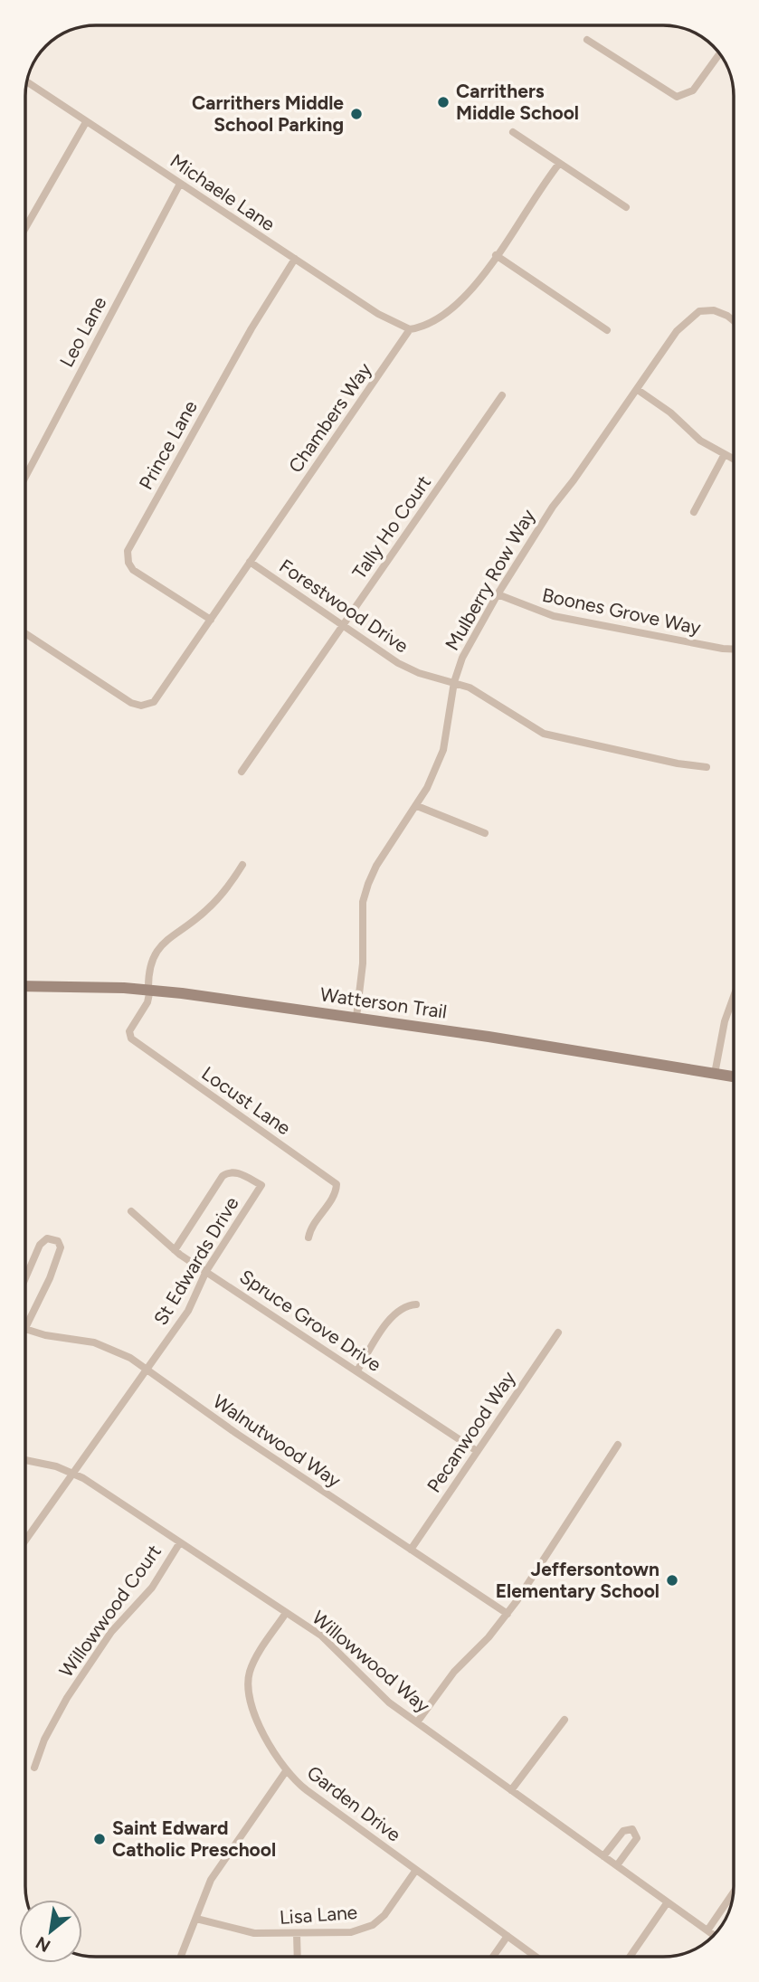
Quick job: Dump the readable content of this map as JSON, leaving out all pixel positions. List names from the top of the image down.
{
  "streets": {
    "main road": ["Watterson Trail"],
    "street": [
      "Michaele Lane",
      "Leo Lane",
      "Chambers Way",
      "Prince Lane",
      "Tally Ho Court",
      "Mulberry Row Way",
      "Forestwood Drive",
      "Boones Grove Way",
      "Locust Lane",
      "St Edwards Drive",
      "Spruce Grove Drive",
      "Pecanwood Way",
      "Walnutwood Way",
      "Willowwood Court",
      "Willowwood Way",
      "Garden Drive",
      "Lisa Lane"
    ]
  },
  "crossings": [
    ["Michaele Lane", "Leo Lane"],
    ["Michaele Lane", "Chambers Way"],
    ["Michaele Lane", "Prince Lane"],
    ["Chambers Way", "Prince Lane"],
    ["Chambers Way", "Forestwood Drive"],
    ["Tally Ho Court", "Forestwood Drive"],
    ["Mulberry Row Way", "Forestwood Drive"],
    ["Mulberry Row Way", "Boones Grove Way"],
    ["Mulberry Row Way", "Watterson Trail"],
    ["Watterson Trail", "Locust Lane"],
    ["St Edwards Drive", "Spruce Grove Drive"],
    ["St Edwards Drive", "Walnutwood Way"],
    ["St Edwards Drive", "Willowwood Way"],
    ["Spruce Grove Drive", "Pecanwood Way"],
    ["Pecanwood Way", "Walnutwood Way"],
    ["Willowwood Court", "Willowwood Way"],
    ["Willowwood Way", "Garden Drive"],
    ["Garden Drive", "Lisa Lane"]
  ],
  "places": [
    "Carrithers Middle School",
    "Carrithers Middle School Parking",
    "Jeffersontown Elementary School",
    "Saint Edward Catholic Preschool"
  ],
  "north": "bottom left"
}
